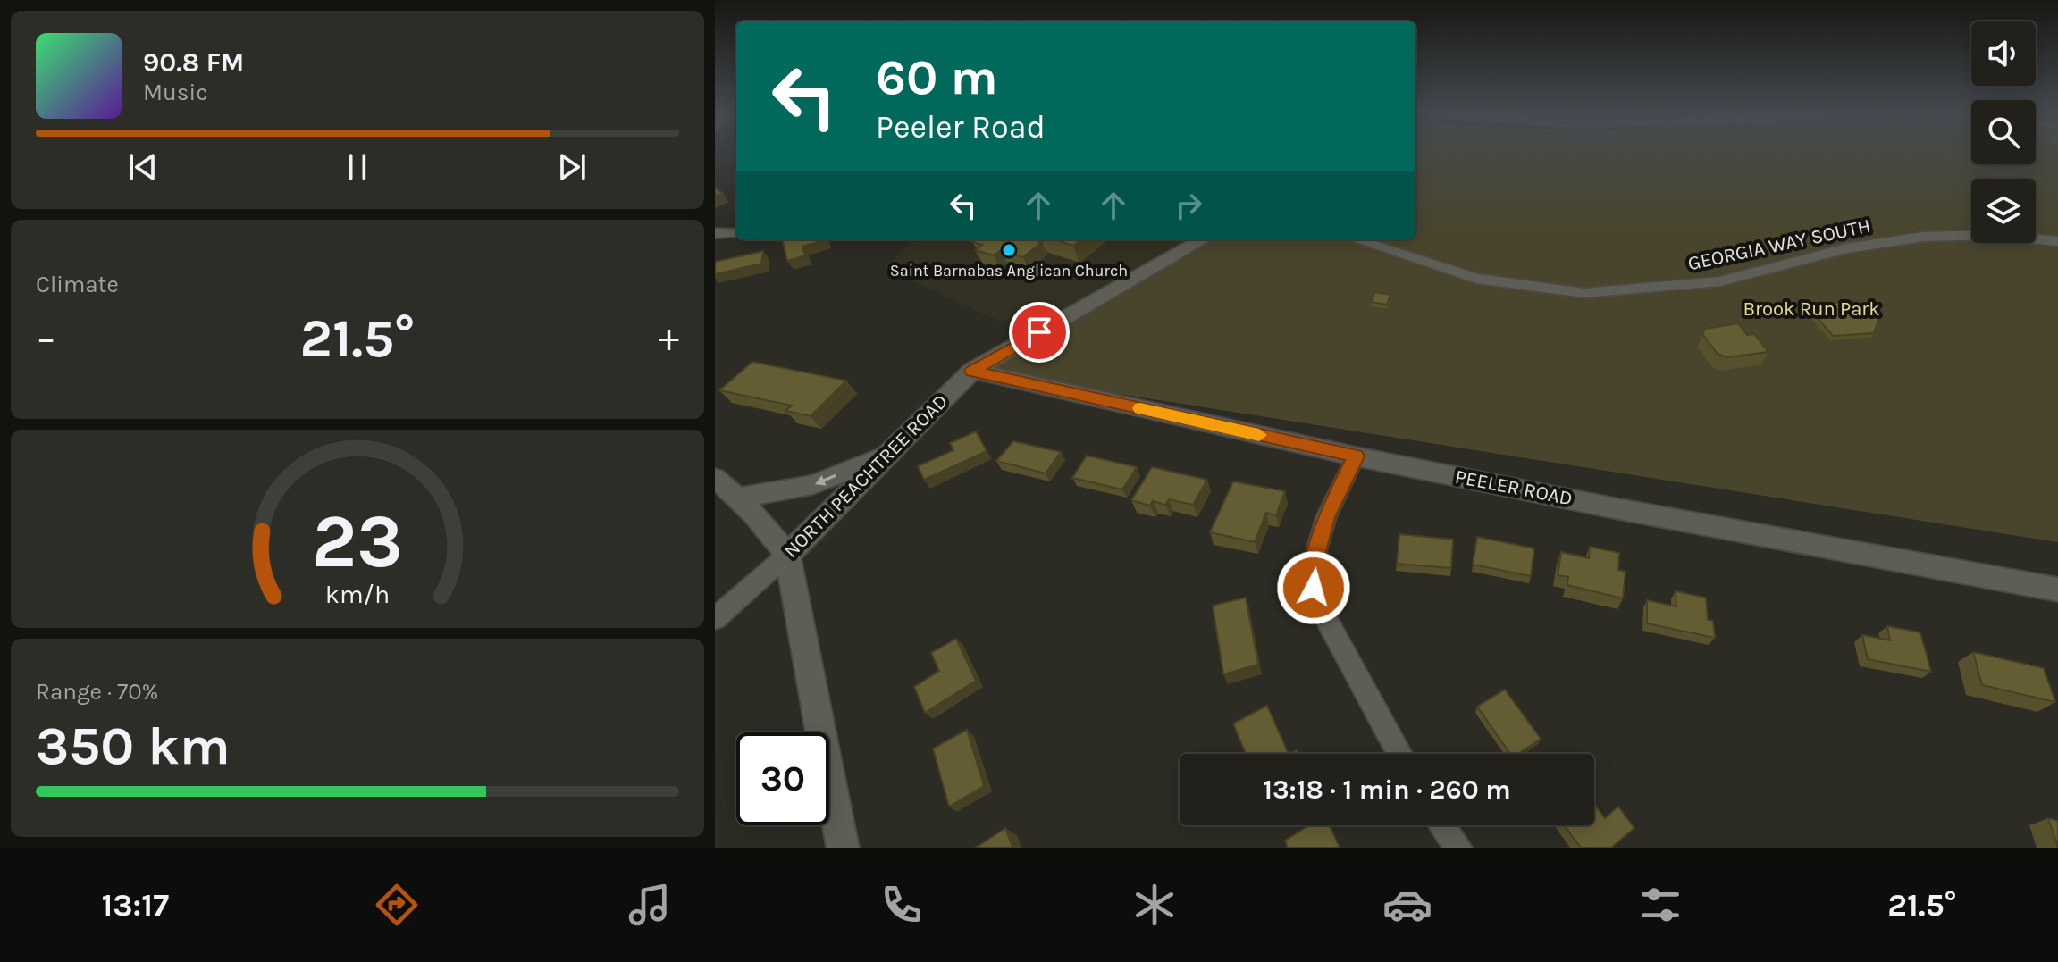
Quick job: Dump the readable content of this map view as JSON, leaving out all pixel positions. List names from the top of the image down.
{
  "streets": {
    "street": ["GEORGIA WAY SOUTH", "NORTH PEACHTREE ROAD", "PEELER ROAD"]
  },
  "crossings": [
    ["NORTH PEACHTREE ROAD", "PEELER ROAD"]
  ],
  "parks": ["Brook Run Park"],
  "places": ["Saint Barnabas Anglican Church"],
  "page": {
    "turn": ["60 m", "Peeler Road"],
    "song": ["90.8 FM", "Music"],
    "tile": [
      "Climate",
      ["Range · 70%", "350 km"]
    ],
    "heat": ["−", "21.5°", "+"],
    "limit": "30",
    "trip": "13:18 · 1 min · 260 m",
    "tabs": ["13:17", "21.5°"],
    "gauge": ["23", "km/h"]
  }
}
